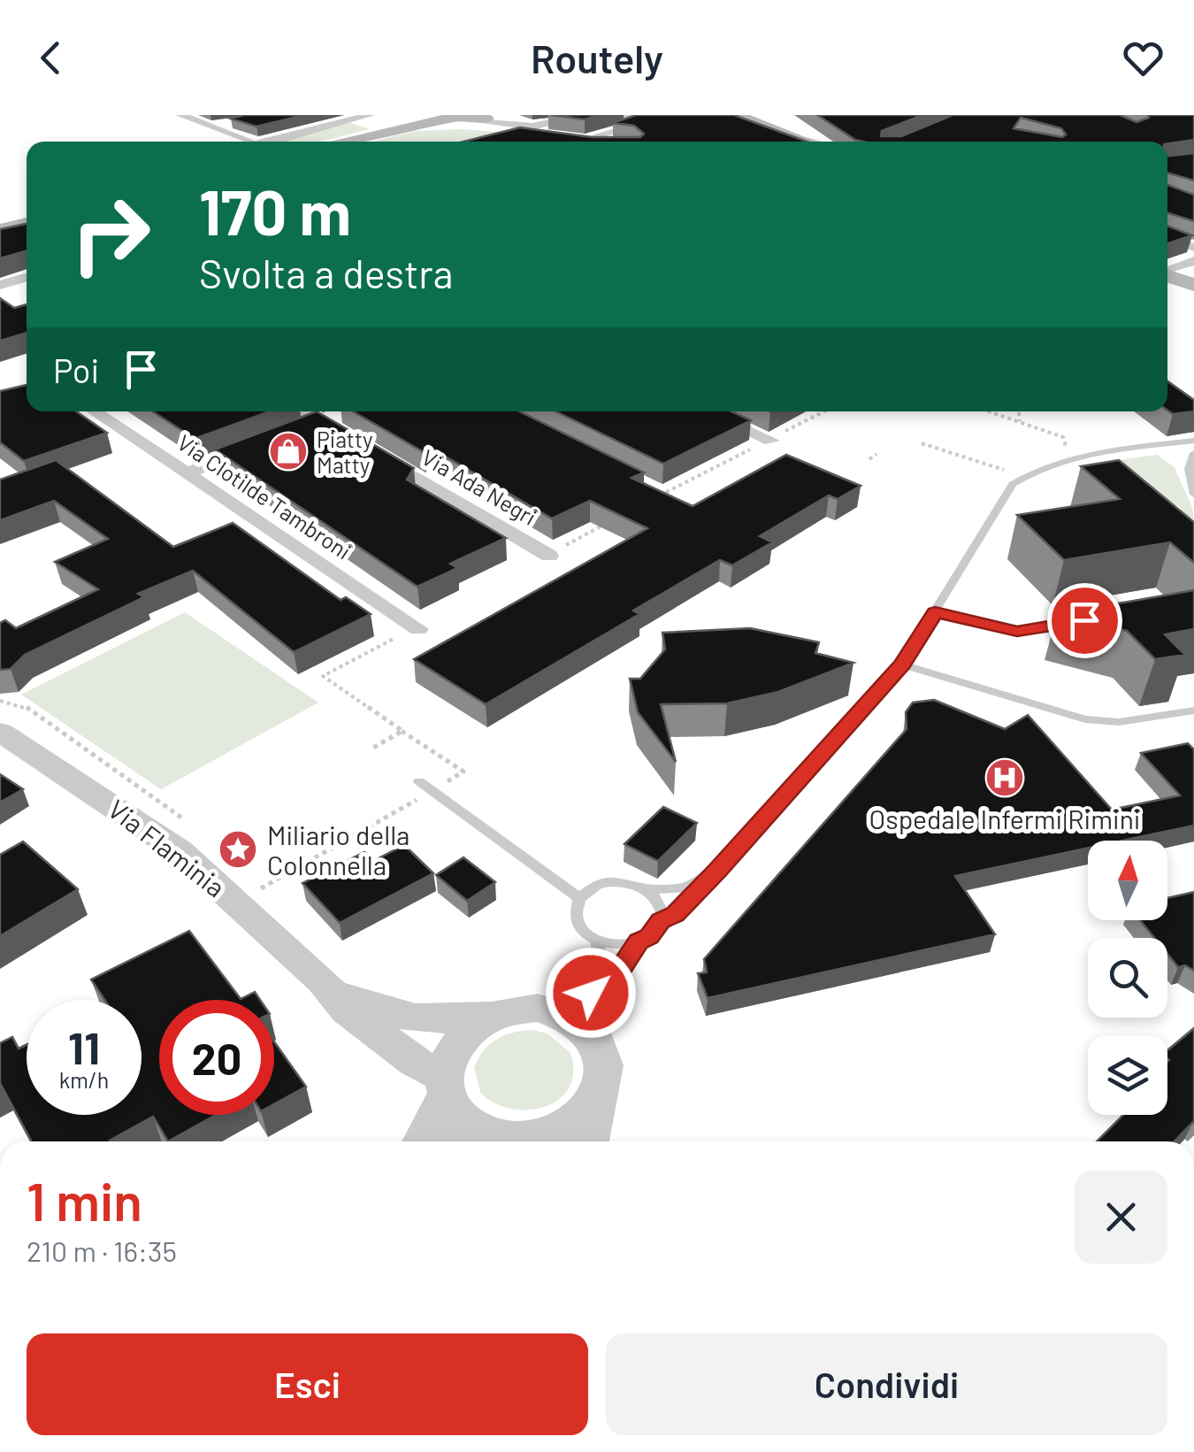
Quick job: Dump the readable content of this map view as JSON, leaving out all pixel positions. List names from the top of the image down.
{
  "streets": {
    "street": ["Via Ada Negri", "Via Clotilde Tambroni", "Via Flaminia"]
  },
  "places": {
    "shop": ["Piatty Matty"],
    "hospital": ["Ospedale Infermi Rimini"],
    "place": ["Miliario della Colonnella"]
  },
  "north": "top",
  "page": {
    "header": "Routely",
    "turn": ["170 m", "Svolta a destra"],
    "then": "Poi",
    "speed": "11 km/h",
    "limit": "20",
    "heading": ["1 min", "210 m · 16:35"],
    "buttons": ["Esci", "Condividi"]
  }
}
